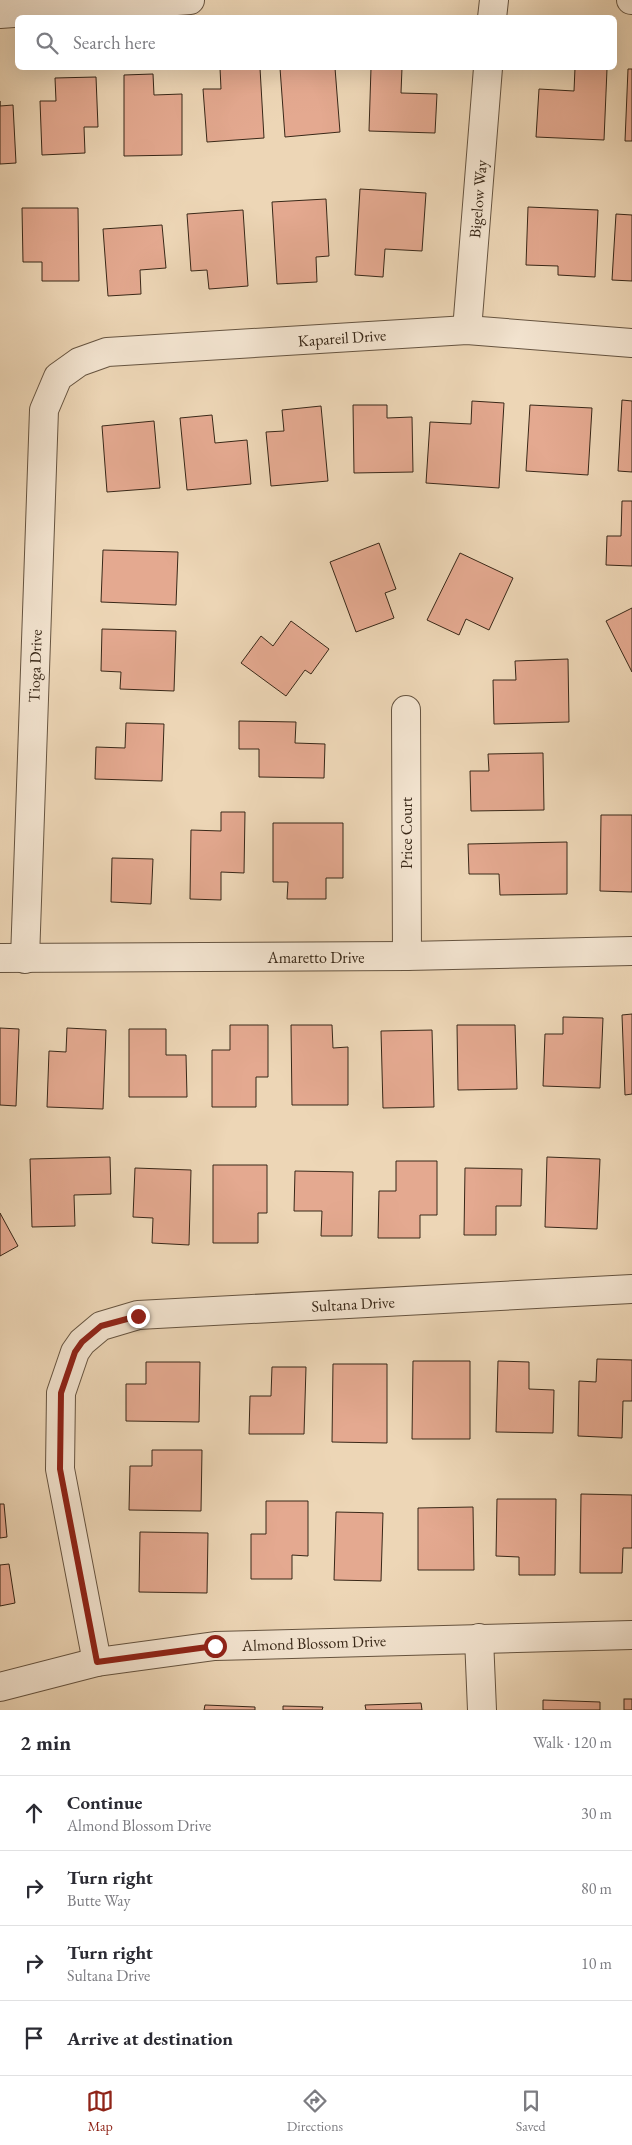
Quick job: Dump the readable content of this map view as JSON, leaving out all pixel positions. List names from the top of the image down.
{
  "streets": {
    "street": [
      "Bigelow Way",
      "Kapareil Drive",
      "Tioga Drive",
      "Price Court",
      "Amaretto Drive",
      "Sultana Drive",
      "Almond Blossom Drive"
    ]
  },
  "crossings": [
    ["Bigelow Way", "Kapareil Drive"],
    ["Kapareil Drive", "Tioga Drive"],
    ["Tioga Drive", "Amaretto Drive"],
    ["Price Court", "Amaretto Drive"],
    ["Sultana Drive", "Almond Blossom Drive"]
  ],
  "page": {
    "search": "Search here",
    "heading": ["2 min", "Walk · 120 m"],
    "list": [
      ["Continue", "Almond Blossom Drive", "30 m"],
      ["Turn right", "Butte Way", "80 m"],
      ["Turn right", "Sultana Drive", "10 m"],
      "Arrive at destination"
    ],
    "nav": ["Map", "Directions", "Saved"]
  }
}
